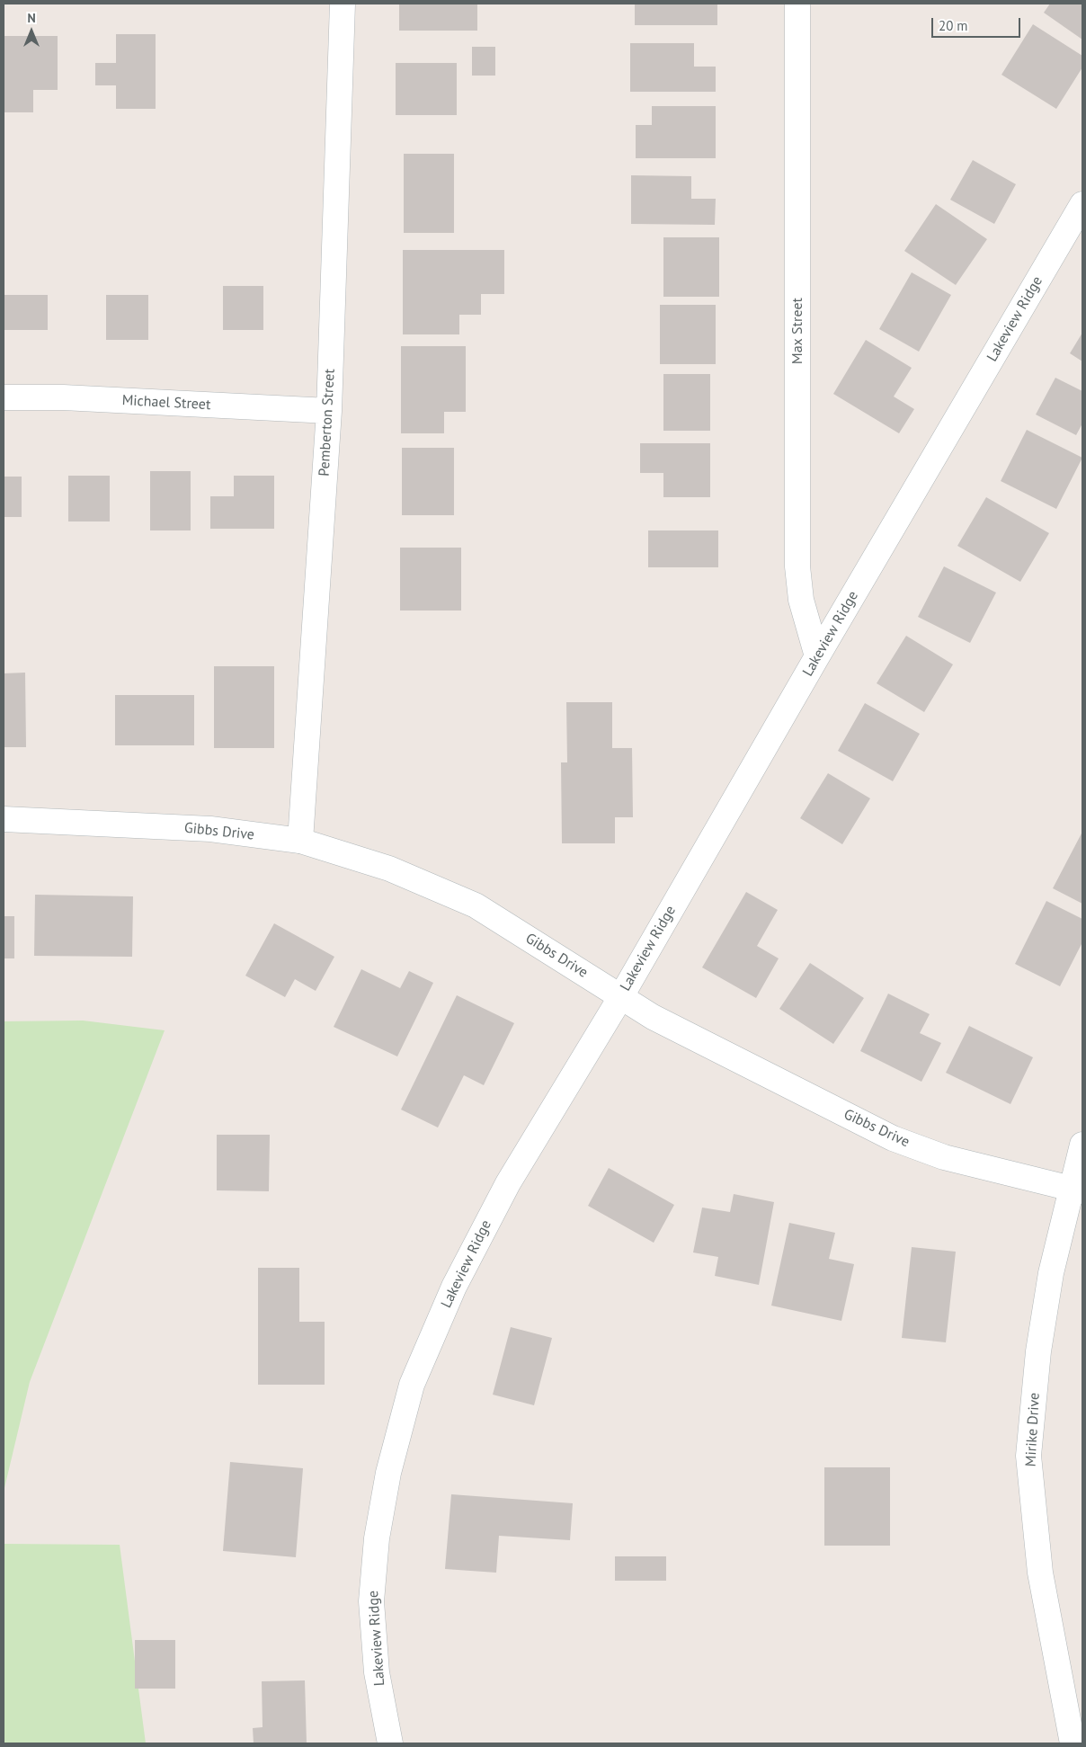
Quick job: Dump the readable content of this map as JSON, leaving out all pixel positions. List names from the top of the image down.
{
  "streets": {
    "street": [
      "Lakeview Ridge",
      "Max Street",
      "Michael Street",
      "Pemberton Street",
      "Gibbs Drive",
      "Mirike Drive"
    ]
  },
  "crossings": [
    ["Lakeview Ridge", "Max Street"],
    ["Lakeview Ridge", "Gibbs Drive"],
    ["Michael Street", "Pemberton Street"],
    ["Pemberton Street", "Gibbs Drive"],
    ["Gibbs Drive", "Mirike Drive"]
  ],
  "scale_bar": "20 m",
  "north": "top"
}
